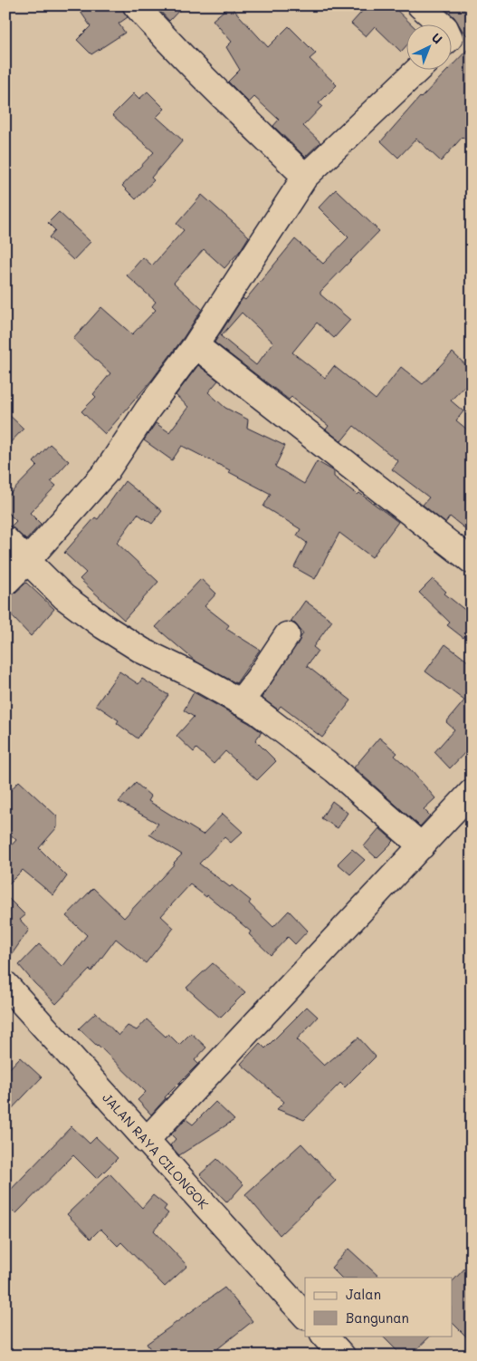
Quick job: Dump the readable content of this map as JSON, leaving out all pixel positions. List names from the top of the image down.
{
  "streets": {
    "main road": ["JALAN RAYA CILONGOK"]
  },
  "legend": ["Jalan", "Bangunan"],
  "north": "top right"
}
